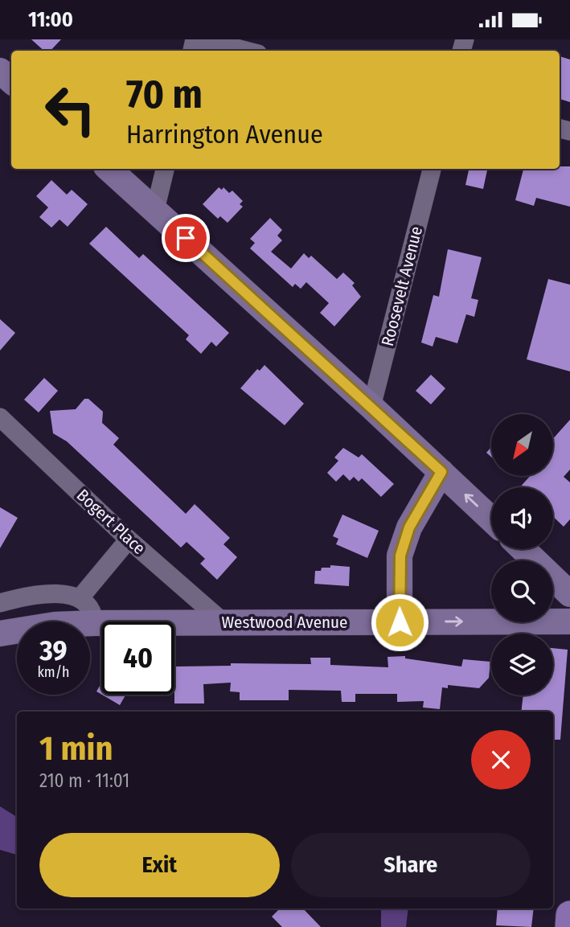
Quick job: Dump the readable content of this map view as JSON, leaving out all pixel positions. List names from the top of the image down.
{
  "streets": {
    "street": ["Roosevelt Avenue", "Bogert Place", "Westwood Avenue"]
  },
  "crossings": [
    ["Bogert Place", "Westwood Avenue"]
  ],
  "north": "bottom left",
  "page": {
    "status": "11:00",
    "turn": ["70 m", "Harrington Avenue"],
    "speed": "39 km/h",
    "limit": "40",
    "heading": ["1 min", "210 m · 11:01"],
    "buttons": ["Exit", "Share"]
  }
}
